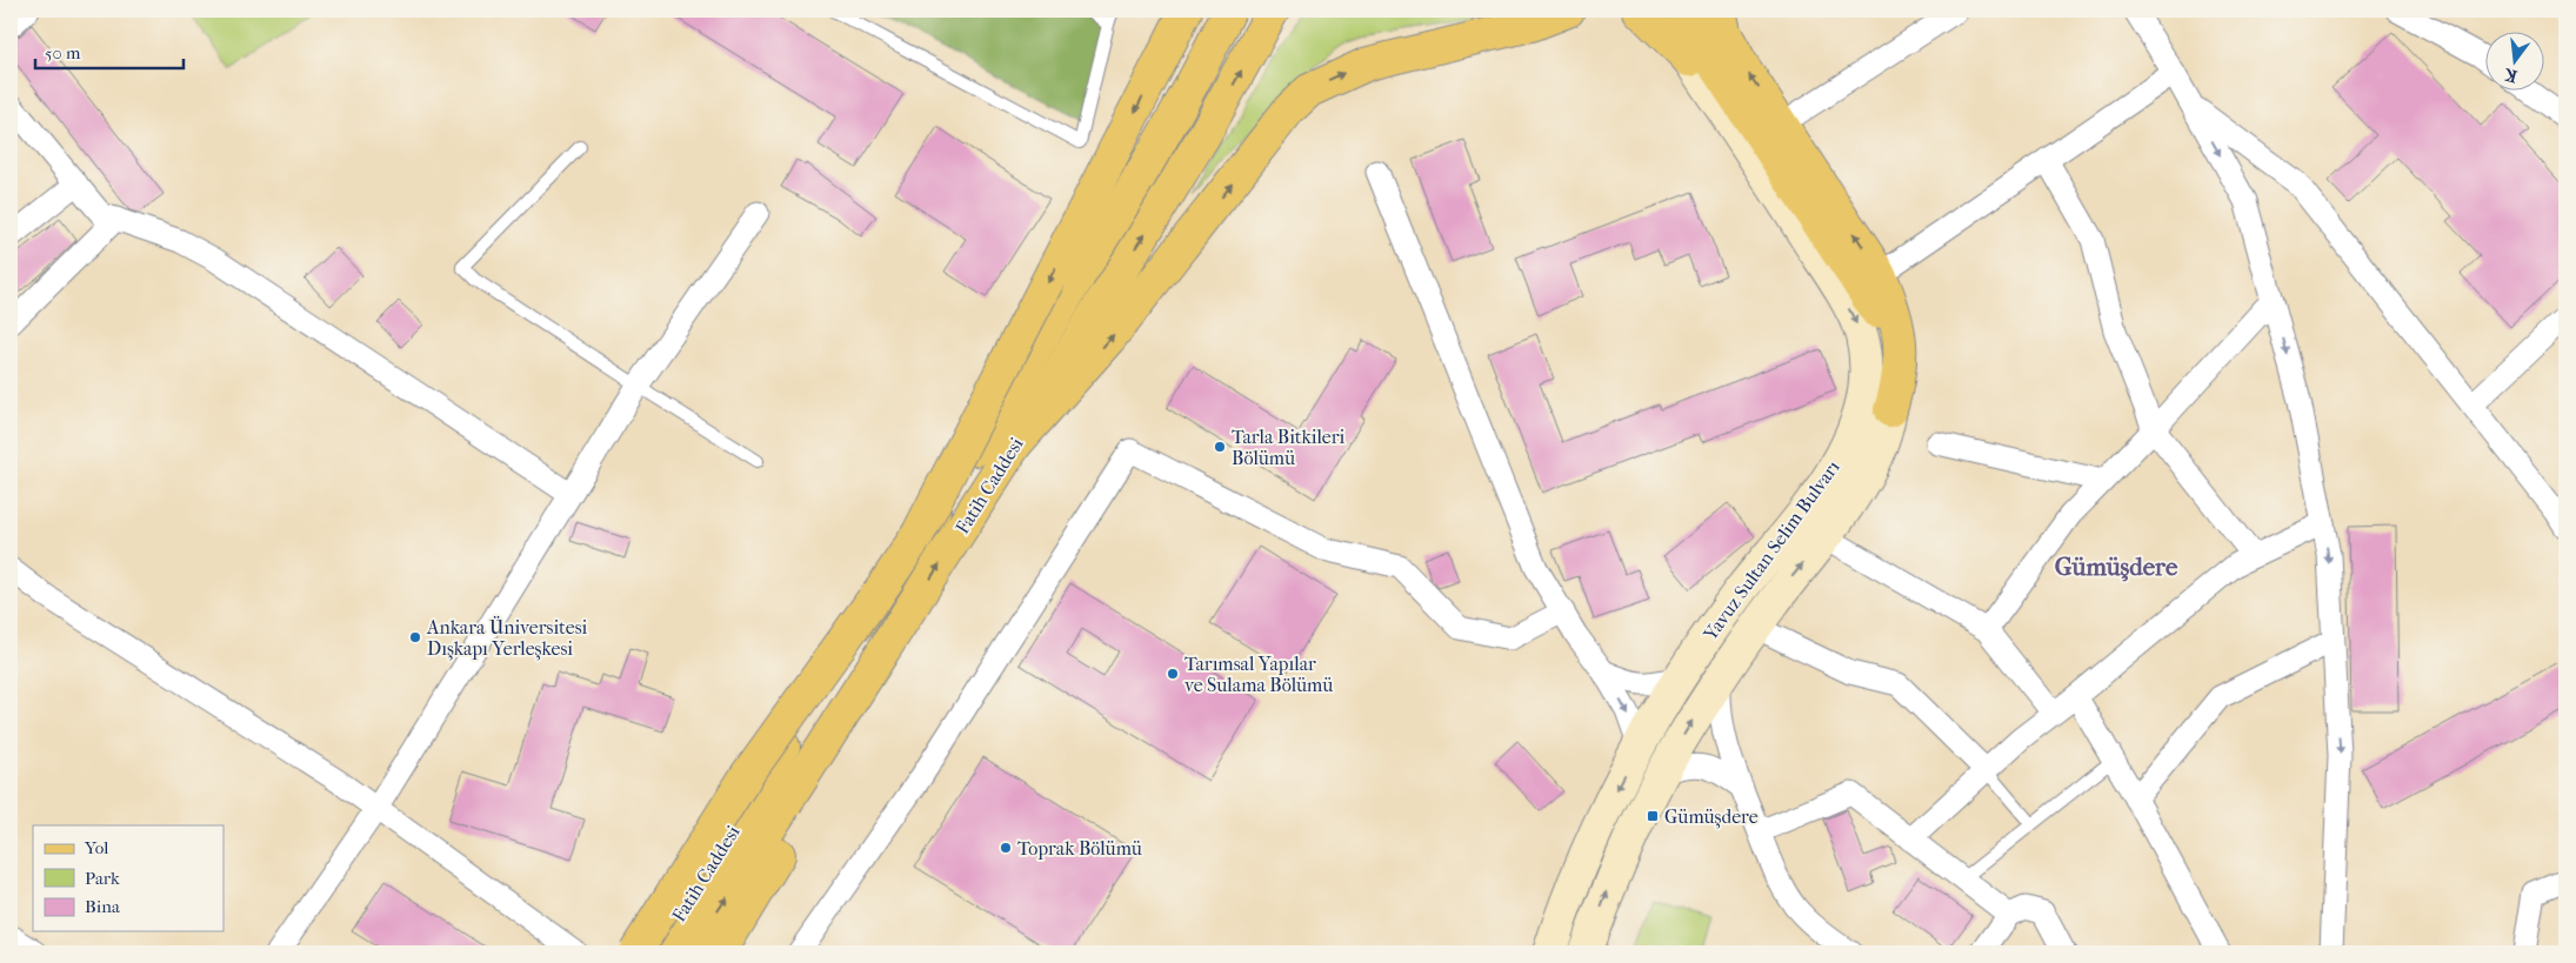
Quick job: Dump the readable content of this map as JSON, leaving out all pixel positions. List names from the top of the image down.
{
  "streets": {
    "main road": ["Fatih Caddesi", "Yavuz Sultan Selim Bulvarı"]
  },
  "districts": ["Gümüşdere"],
  "places": {
    "other": [
      "Tarla Bitkileri Bölümü",
      "Ankara Üniversitesi Dışkapı Yerleşkesi",
      "Tarımsal Yapılar ve Sulama Bölümü",
      "Toprak Bölümü"
    ],
    "transit": ["Gümüşdere"]
  },
  "legend": ["Yol", "Park", "Bina"],
  "scale_bar": "50 m",
  "north": "bottom"
}
